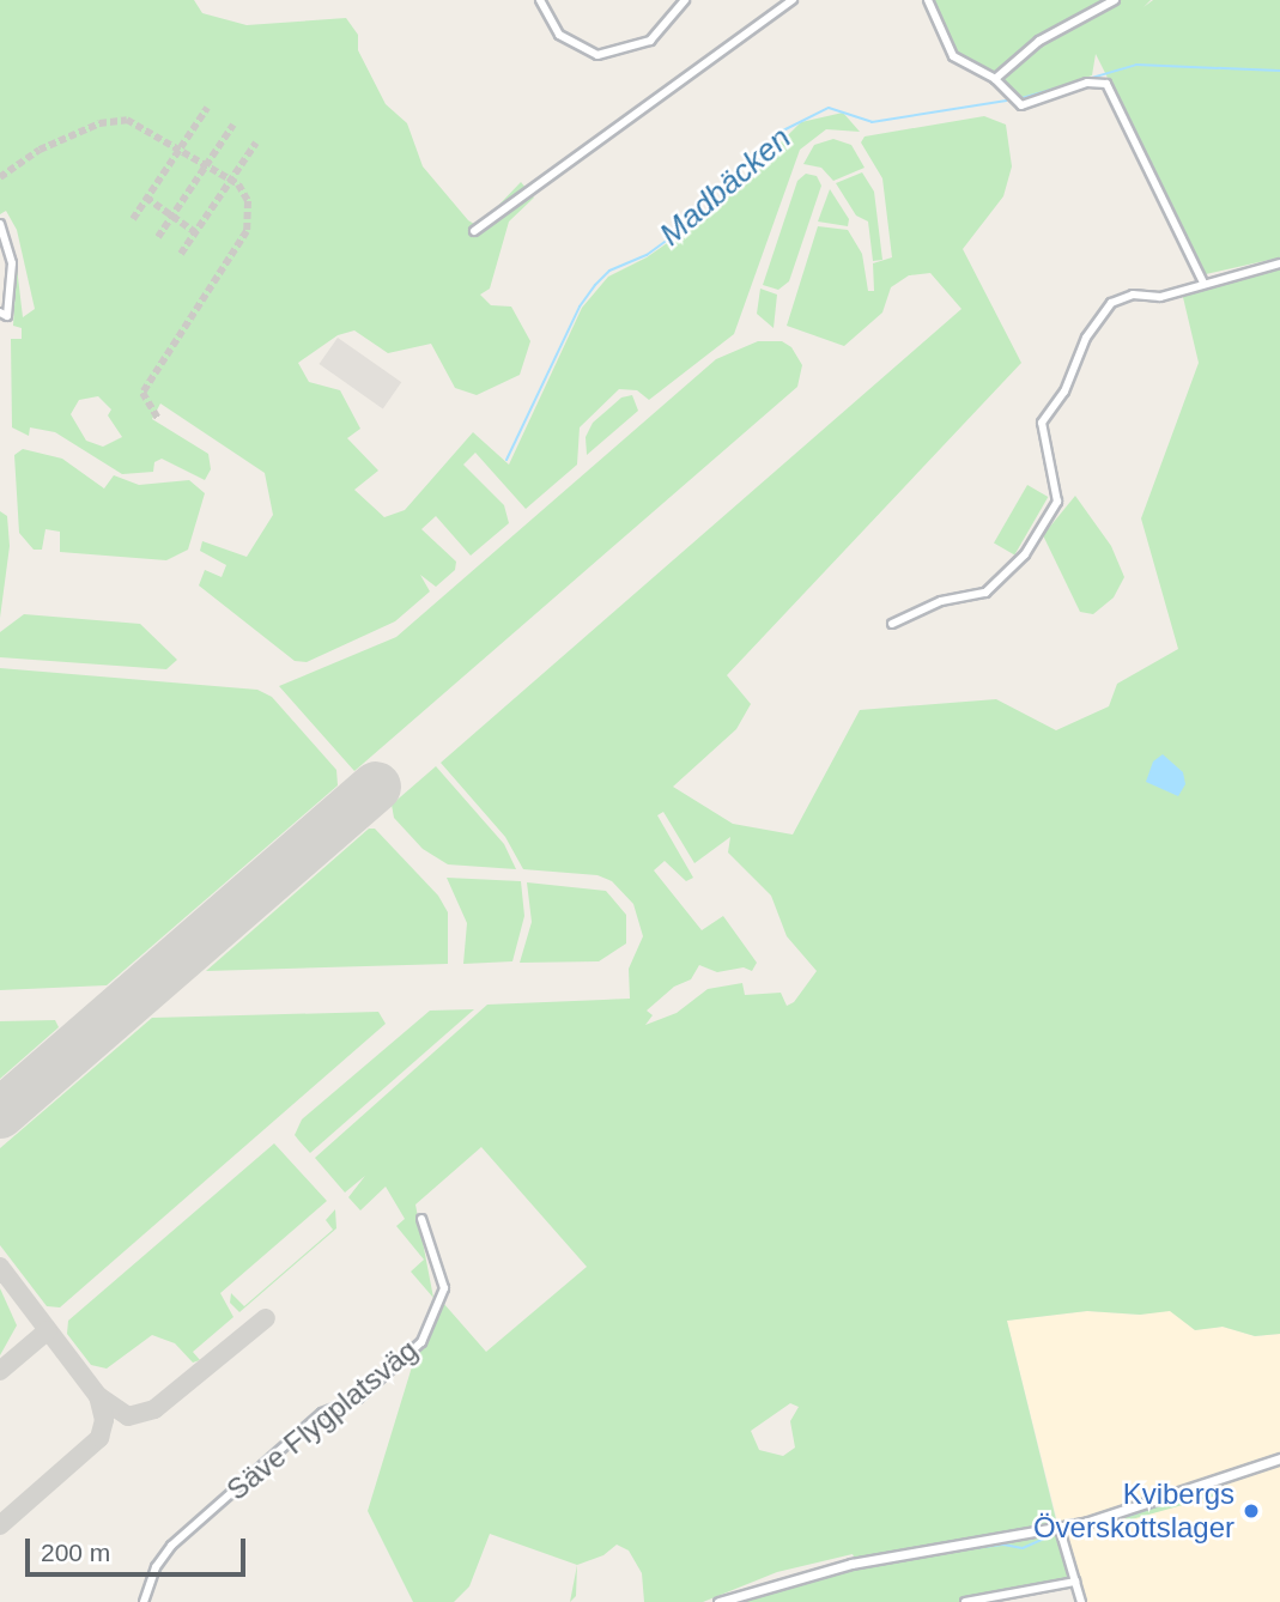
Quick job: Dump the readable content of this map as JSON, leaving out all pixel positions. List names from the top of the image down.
{
  "streets": {
    "street": ["Säve Flygplatsväg"]
  },
  "water": ["Madbäcken"],
  "places": ["Kvibergs Överskottslager"],
  "scale_bar": "200 m"
}
